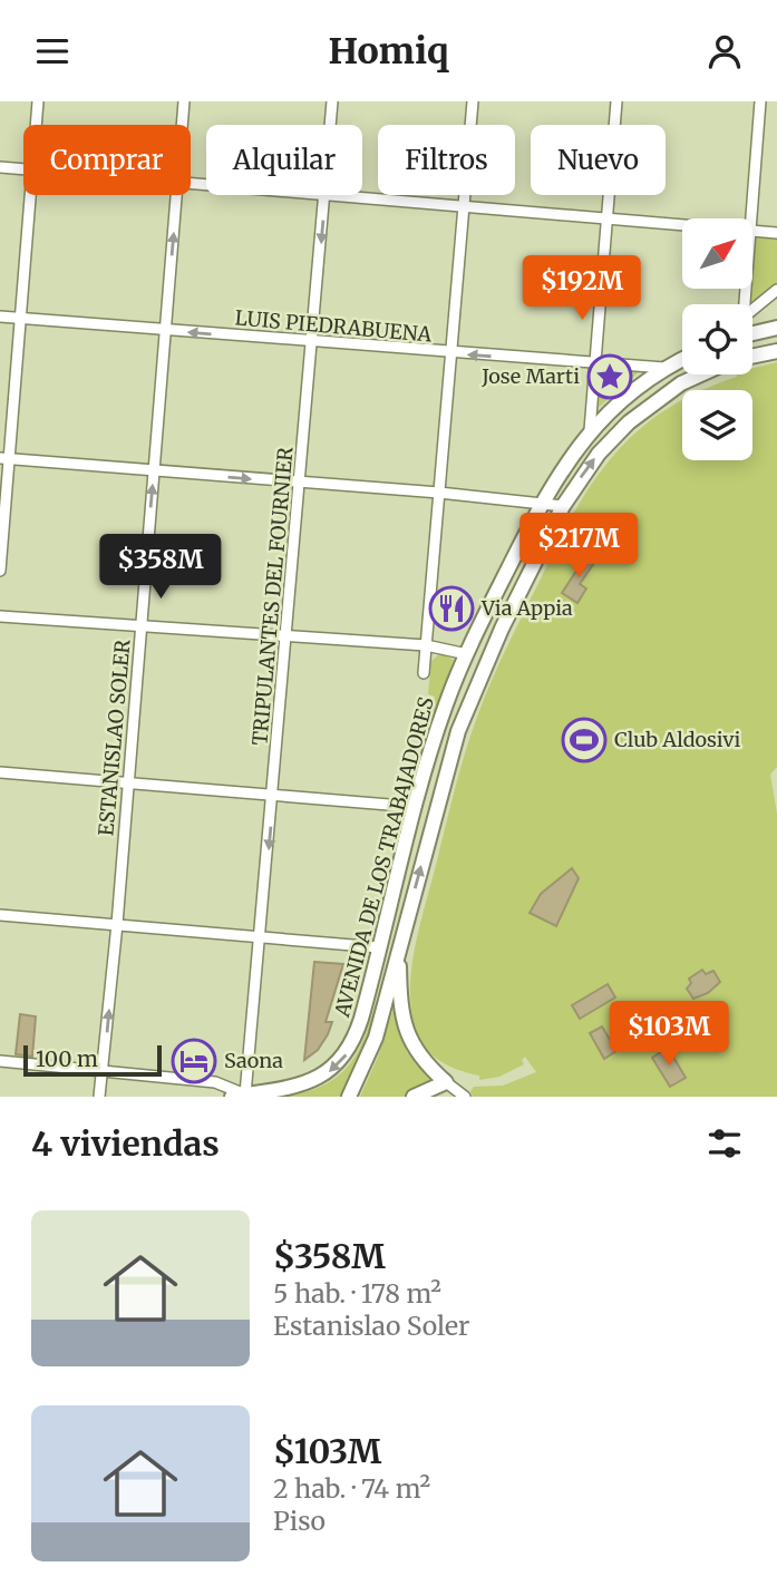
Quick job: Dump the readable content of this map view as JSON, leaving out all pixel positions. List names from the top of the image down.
{
  "streets": {
    "main road": ["AVENIDA DE LOS TRABAJADORES"],
    "street": ["LUIS PIEDRABUENA", "TRIPULANTES DEL FOURNIER", "ESTANISLAO SOLER"]
  },
  "crossings": [
    ["LUIS PIEDRABUENA", "TRIPULANTES DEL FOURNIER"],
    ["LUIS PIEDRABUENA", "ESTANISLAO SOLER"],
    ["LUIS PIEDRABUENA", "AVENIDA DE LOS TRABAJADORES"],
    ["TRIPULANTES DEL FOURNIER", "AVENIDA DE LOS TRABAJADORES"]
  ],
  "one_way": ["LUIS PIEDRABUENA", "ESTANISLAO SOLER"],
  "places": {
    "place": ["Jose Marti"],
    "restaurant": ["Via Appia"],
    "sports": ["Club Aldosivi"],
    "hotel": ["Saona"]
  },
  "scale_bar": "100 m",
  "north": "top right",
  "page": {
    "header": "Homiq",
    "chip": [
      "Comprar",
      "Alquilar",
      "Filtros",
      "Nuevo"
    ],
    "price": [
      "$192M",
      "$217M",
      "$358M",
      "$103M"
    ],
    "scale": "100 m",
    "heading": "4 viviendas",
    "list": [
      {
        "name": "$358M",
        "note": "5 hab. · 178 m² · Estanislao Soler"
      },
      {
        "name": "$103M",
        "note": "2 hab. · 74 m² · Piso"
      }
    ]
  }
}
